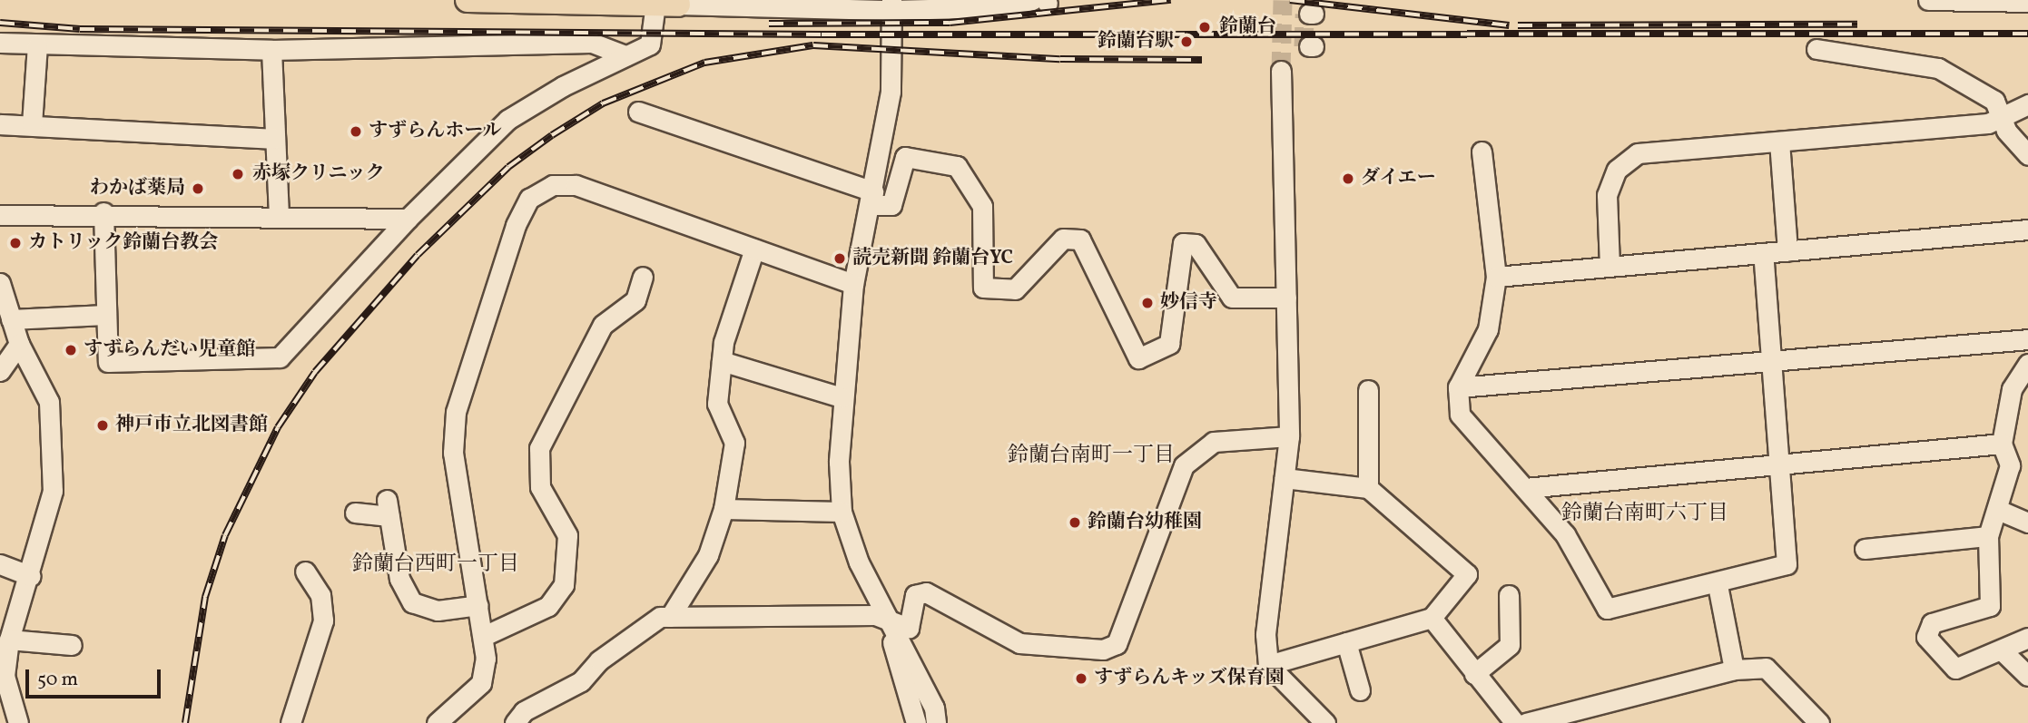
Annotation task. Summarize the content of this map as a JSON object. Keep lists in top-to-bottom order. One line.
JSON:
{"districts":["鈴蘭台南町一丁目","鈴蘭台南町六丁目","鈴蘭台西町一丁目"],"places":["鈴蘭台","鈴蘭台駅","すずらんホール","赤塚クリニック","ダイエー","わかば薬局","カトリック鈴蘭台教会","読売新聞 鈴蘭台YC","妙信寺","すずらんだい児童館","神戸市立北図書館","鈴蘭台幼稚園","すずらんキッズ保育園"],"scale_bar":"50 m"}
